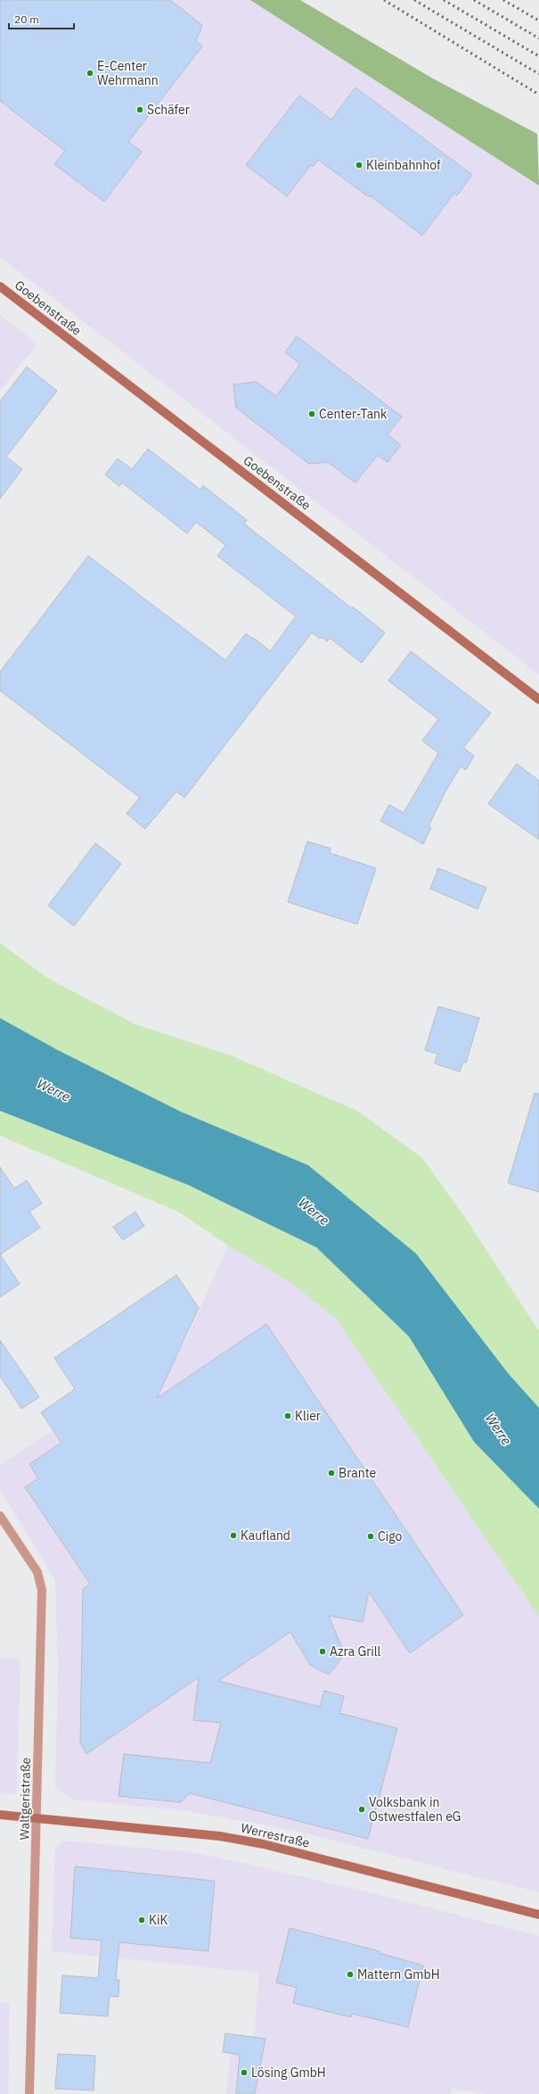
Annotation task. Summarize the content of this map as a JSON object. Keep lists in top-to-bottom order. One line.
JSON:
{"streets":{"street":["Goebenstraße","Waltgeristraße","Werrestraße"]},"crossings":[["Waltgeristraße","Werrestraße"]],"water":["Werre"],"places":["E-Center Wehrmann","Schäfer","Kleinbahnhof","Center-Tank","Klier","Brante","Kaufland","Cigo","Azra Grill","Volksbank in Ostwestfalen eG","KiK","Mattern GmbH","Lösing GmbH"],"scale_bar":"20 m"}
